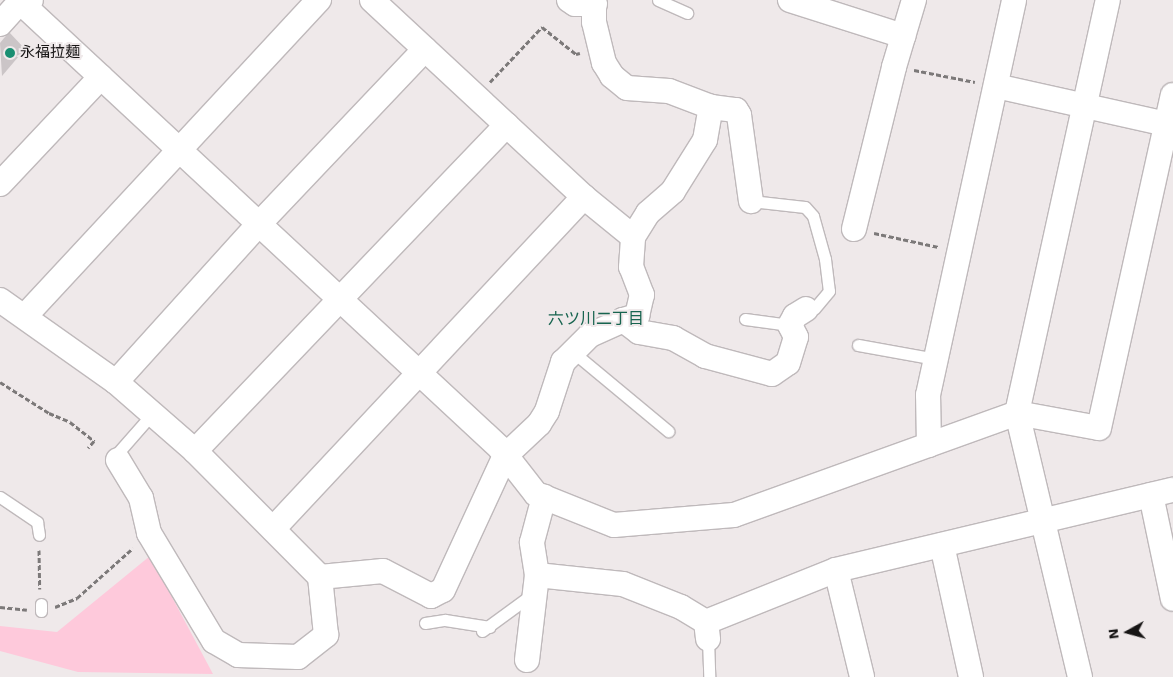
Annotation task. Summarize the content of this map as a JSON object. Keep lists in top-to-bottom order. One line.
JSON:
{"districts":["六ツ川二丁目"],"places":["永福拉麺"],"north":"left"}
